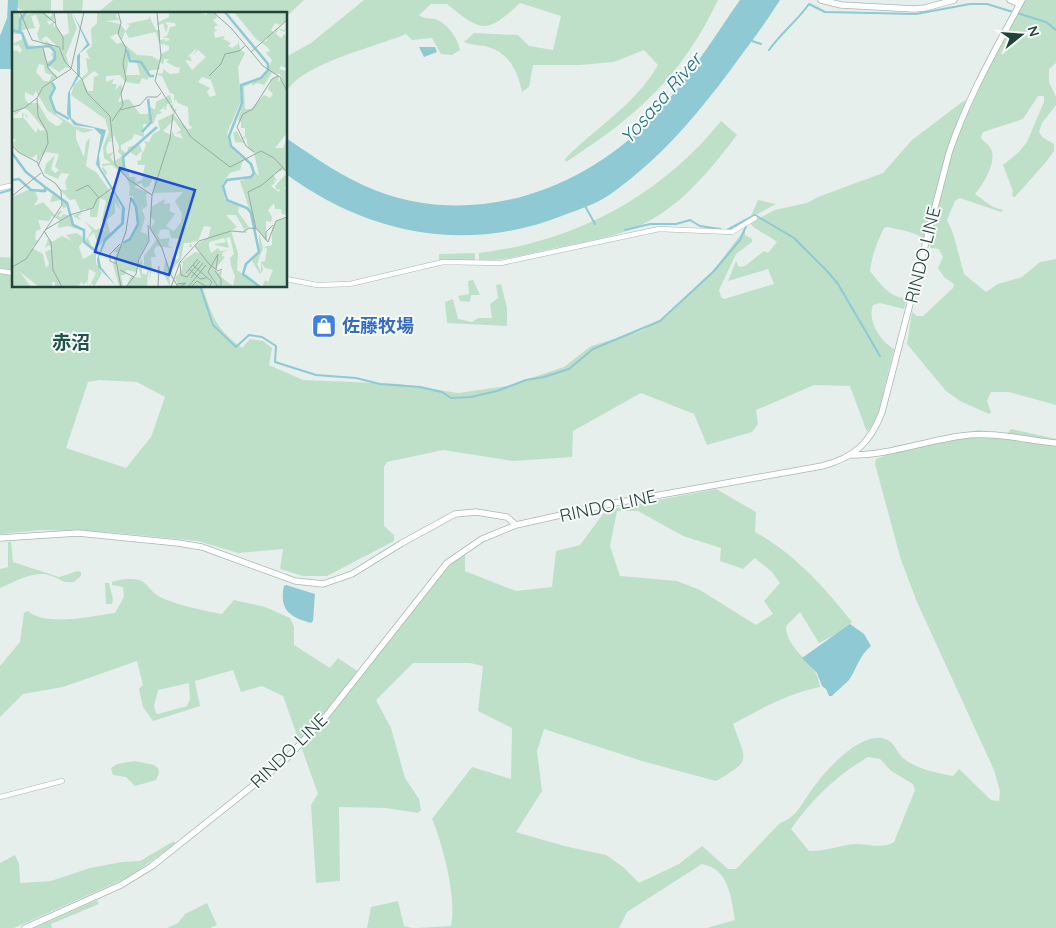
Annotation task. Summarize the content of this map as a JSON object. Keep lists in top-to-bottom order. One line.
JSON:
{"streets":{"street":["RINDO LINE"]},"districts":["赤沼"],"water":["Yosasa River"],"places":{"shop":["佐藤牧場"]},"north":"right"}
